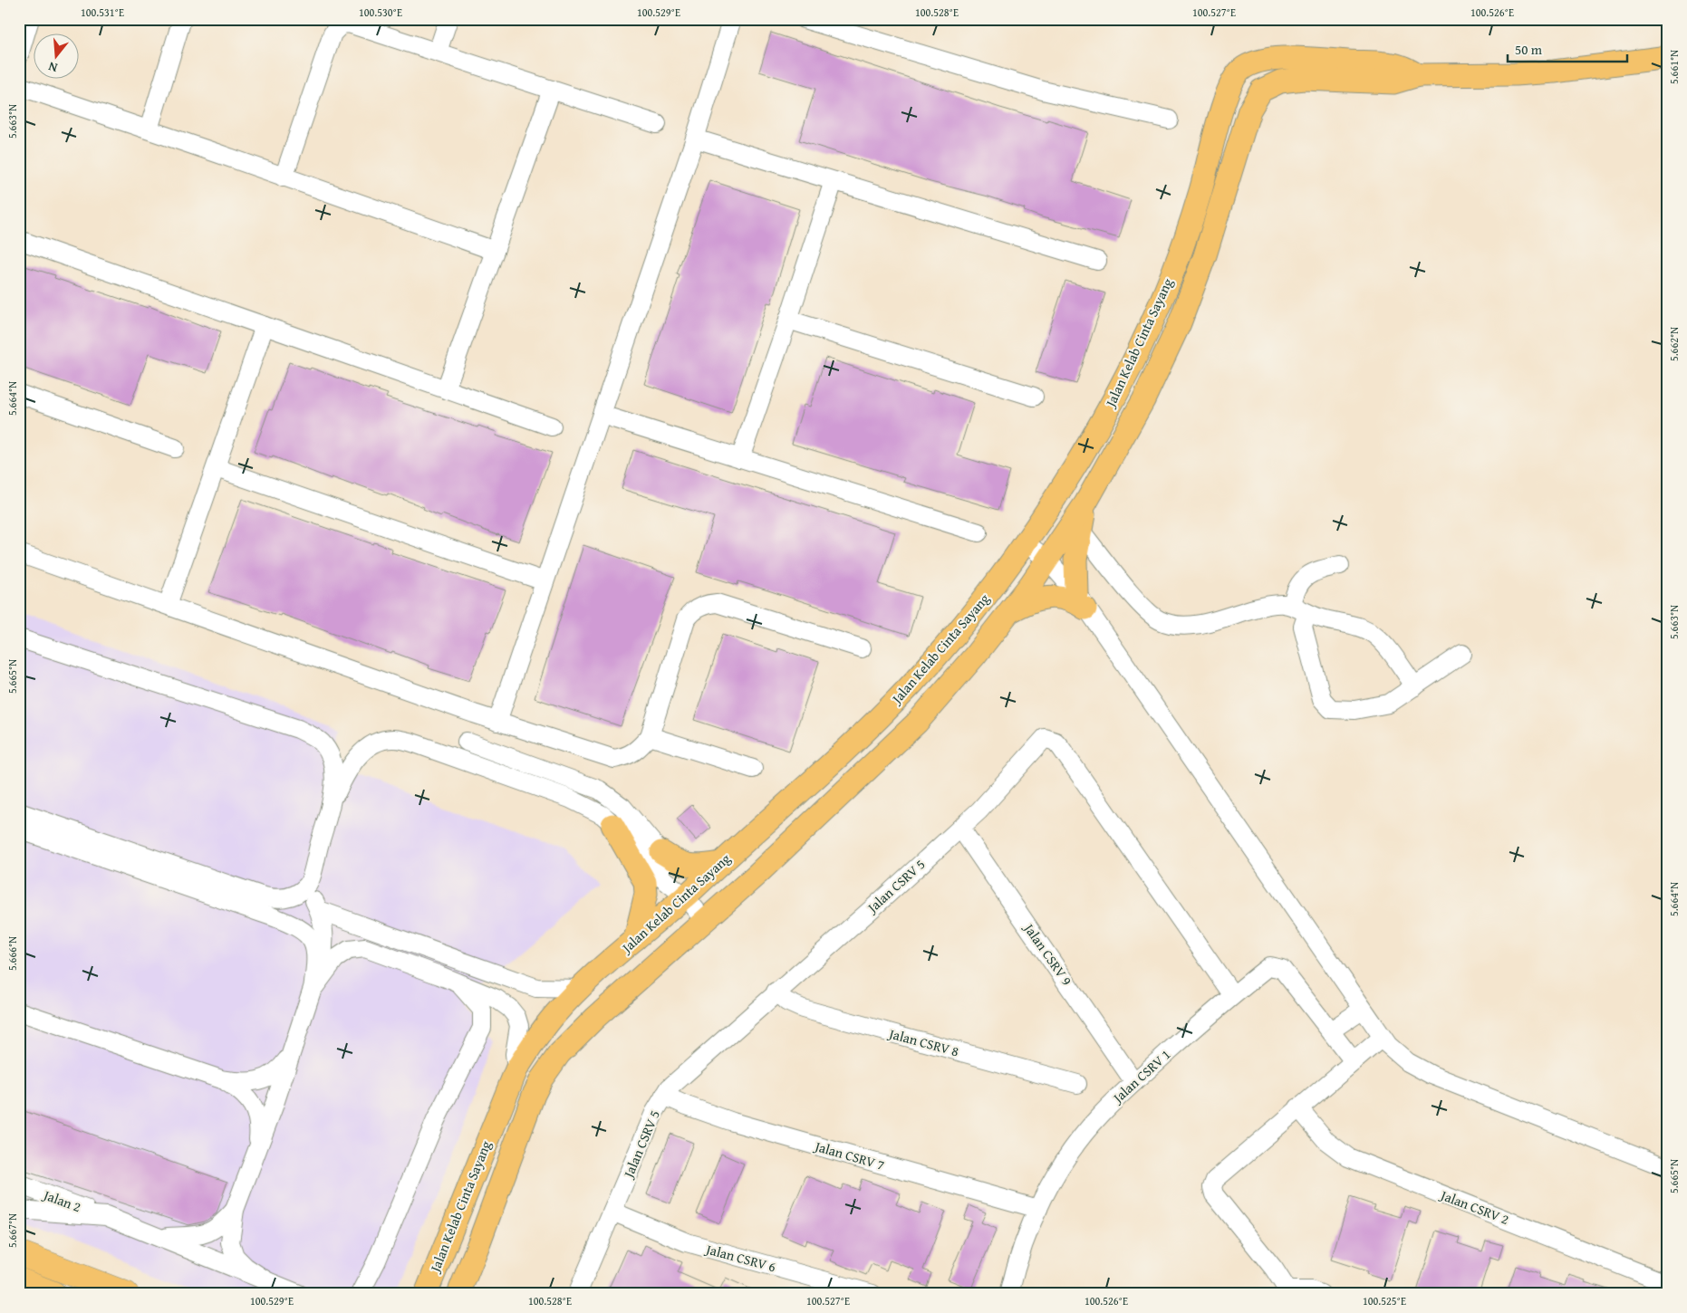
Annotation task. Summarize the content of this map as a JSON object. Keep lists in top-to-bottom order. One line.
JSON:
{"streets":{"main road":["Jalan Kelab Cinta Sayang"],"street":["Jalan CSRV 5","Jalan CSRV 9","Jalan CSRV 8","Jalan CSRV 1","Jalan CSRV 7","Jalan 2","Jalan CSRV 2","Jalan CSRV 6"]},"crossings":[["Jalan CSRV 5","Jalan CSRV 9"],["Jalan CSRV 5","Jalan CSRV 8"],["Jalan CSRV 5","Jalan CSRV 1"],["Jalan CSRV 5","Jalan CSRV 7"],["Jalan CSRV 5","Jalan CSRV 6"],["Jalan CSRV 9","Jalan CSRV 1"],["Jalan CSRV 1","Jalan CSRV 7"]],"scale_bar":"50 m","north":"bottom","coordinates":["100.531°E","100.530°E","100.529°E","100.528°E","100.527°E","100.526°E","5.661°N","5.663°N","5.662°N","5.664°N","5.665°N","5.666°N","5.667°N","100.525°E"]}
